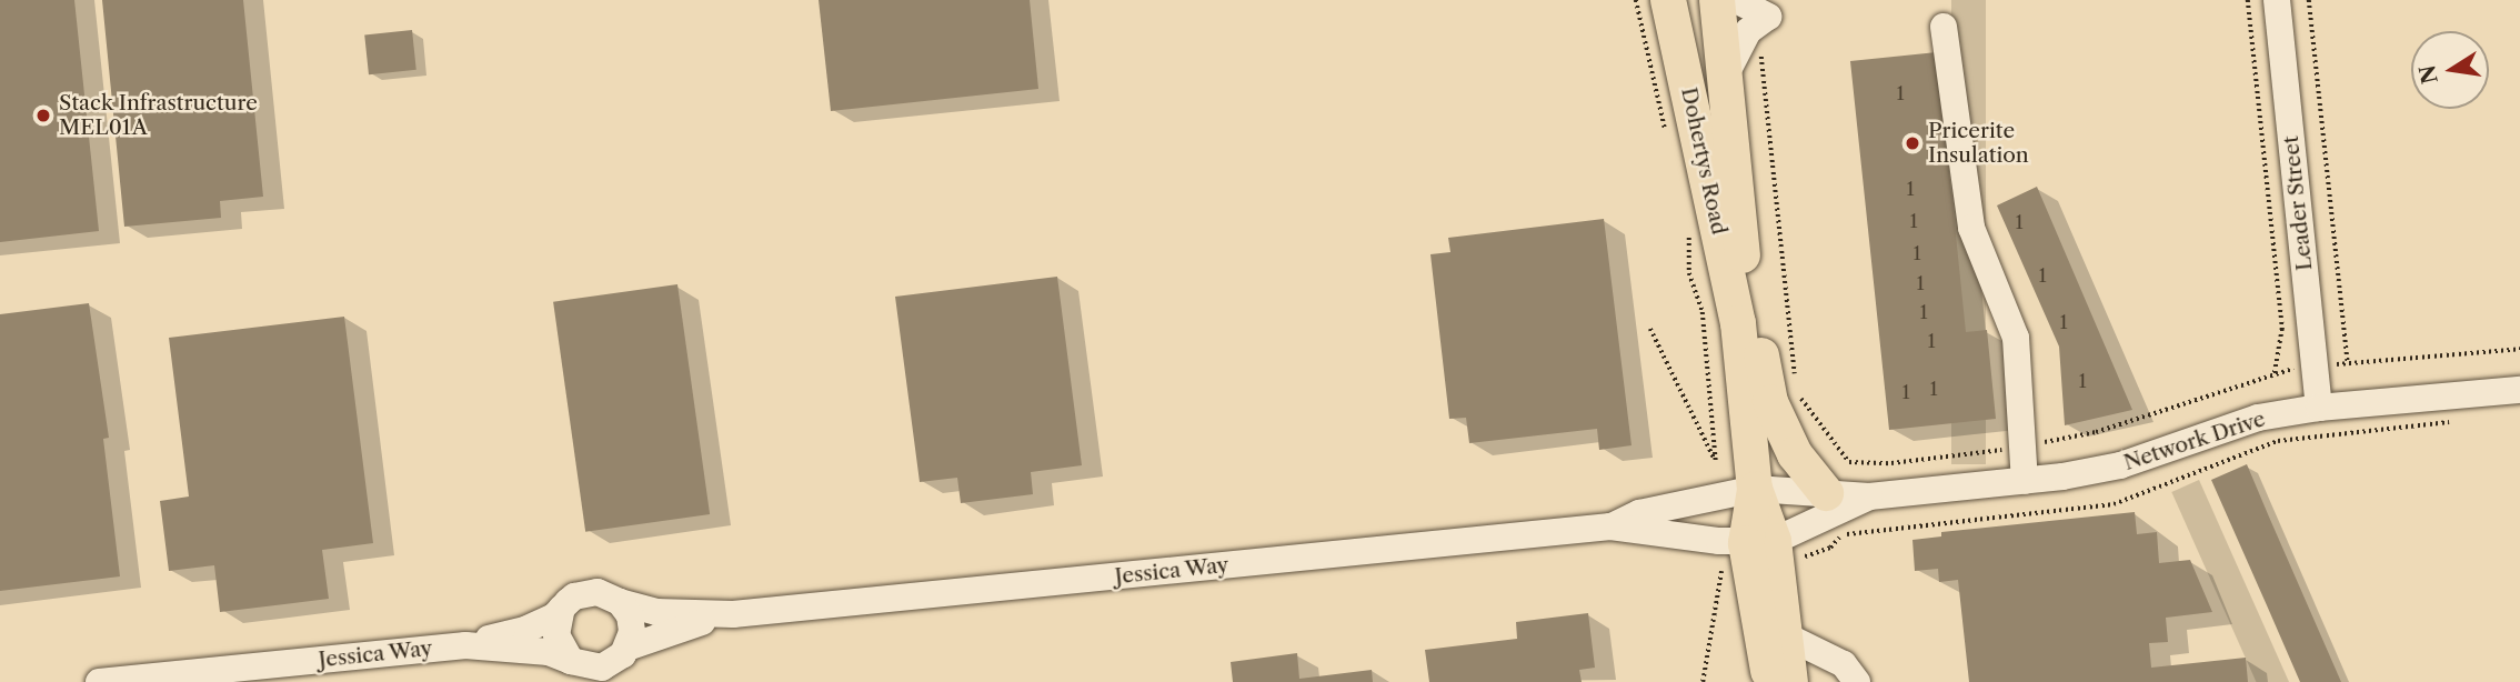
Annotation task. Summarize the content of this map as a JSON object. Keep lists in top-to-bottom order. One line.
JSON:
{"streets":{"main road":["Dohertys Road"],"street":["Leader Street","Network Drive","Jessica Way"]},"crossings":[["Dohertys Road","Network Drive"],["Dohertys Road","Jessica Way"],["Leader Street","Network Drive"],["Network Drive","Jessica Way"]],"places":["Stack Infrastructure MEL01A","Pricerite Insulation"],"house_numbers":["1","1","1","1","1","1","1","1","1","1","1","1","1"],"north":"left"}
